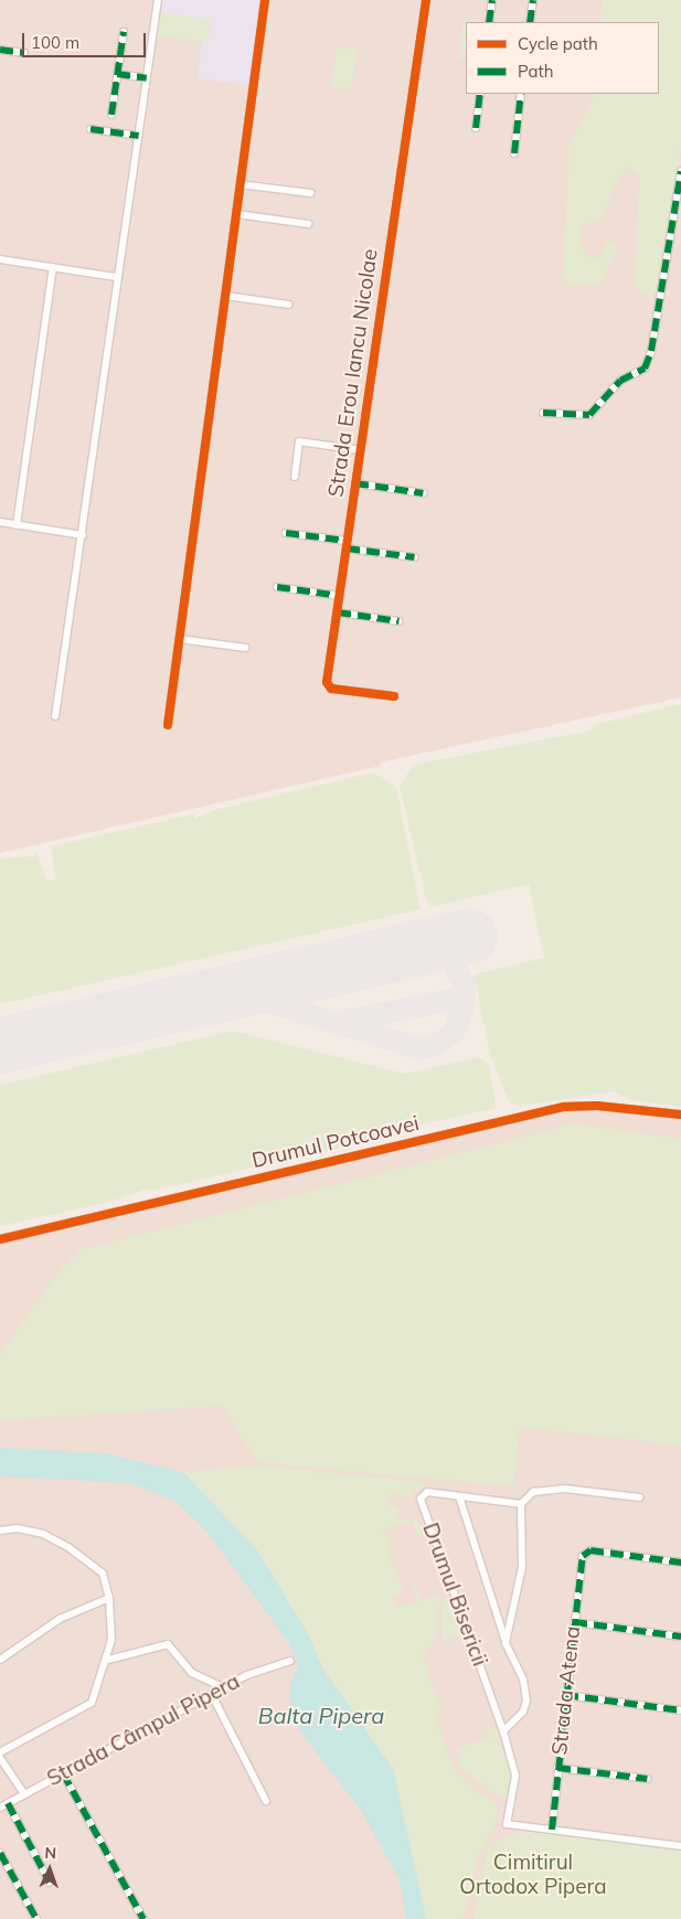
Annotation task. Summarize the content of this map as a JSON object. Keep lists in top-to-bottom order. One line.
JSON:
{"streets":{"street":["Strada Erou Iancu Nicolae","Drumul Potcoavei","Drumul Bisericii","Strada Atena","Strada Câmpul Pipera"]},"crossings":[["Drumul Bisericii","Strada Atena"]],"water":["Balta Pipera"],"parks":["Cimitirul Ortodox Pipera"],"legend":["Cycle path","Path"],"scale_bar":"100 m","north":"top"}
